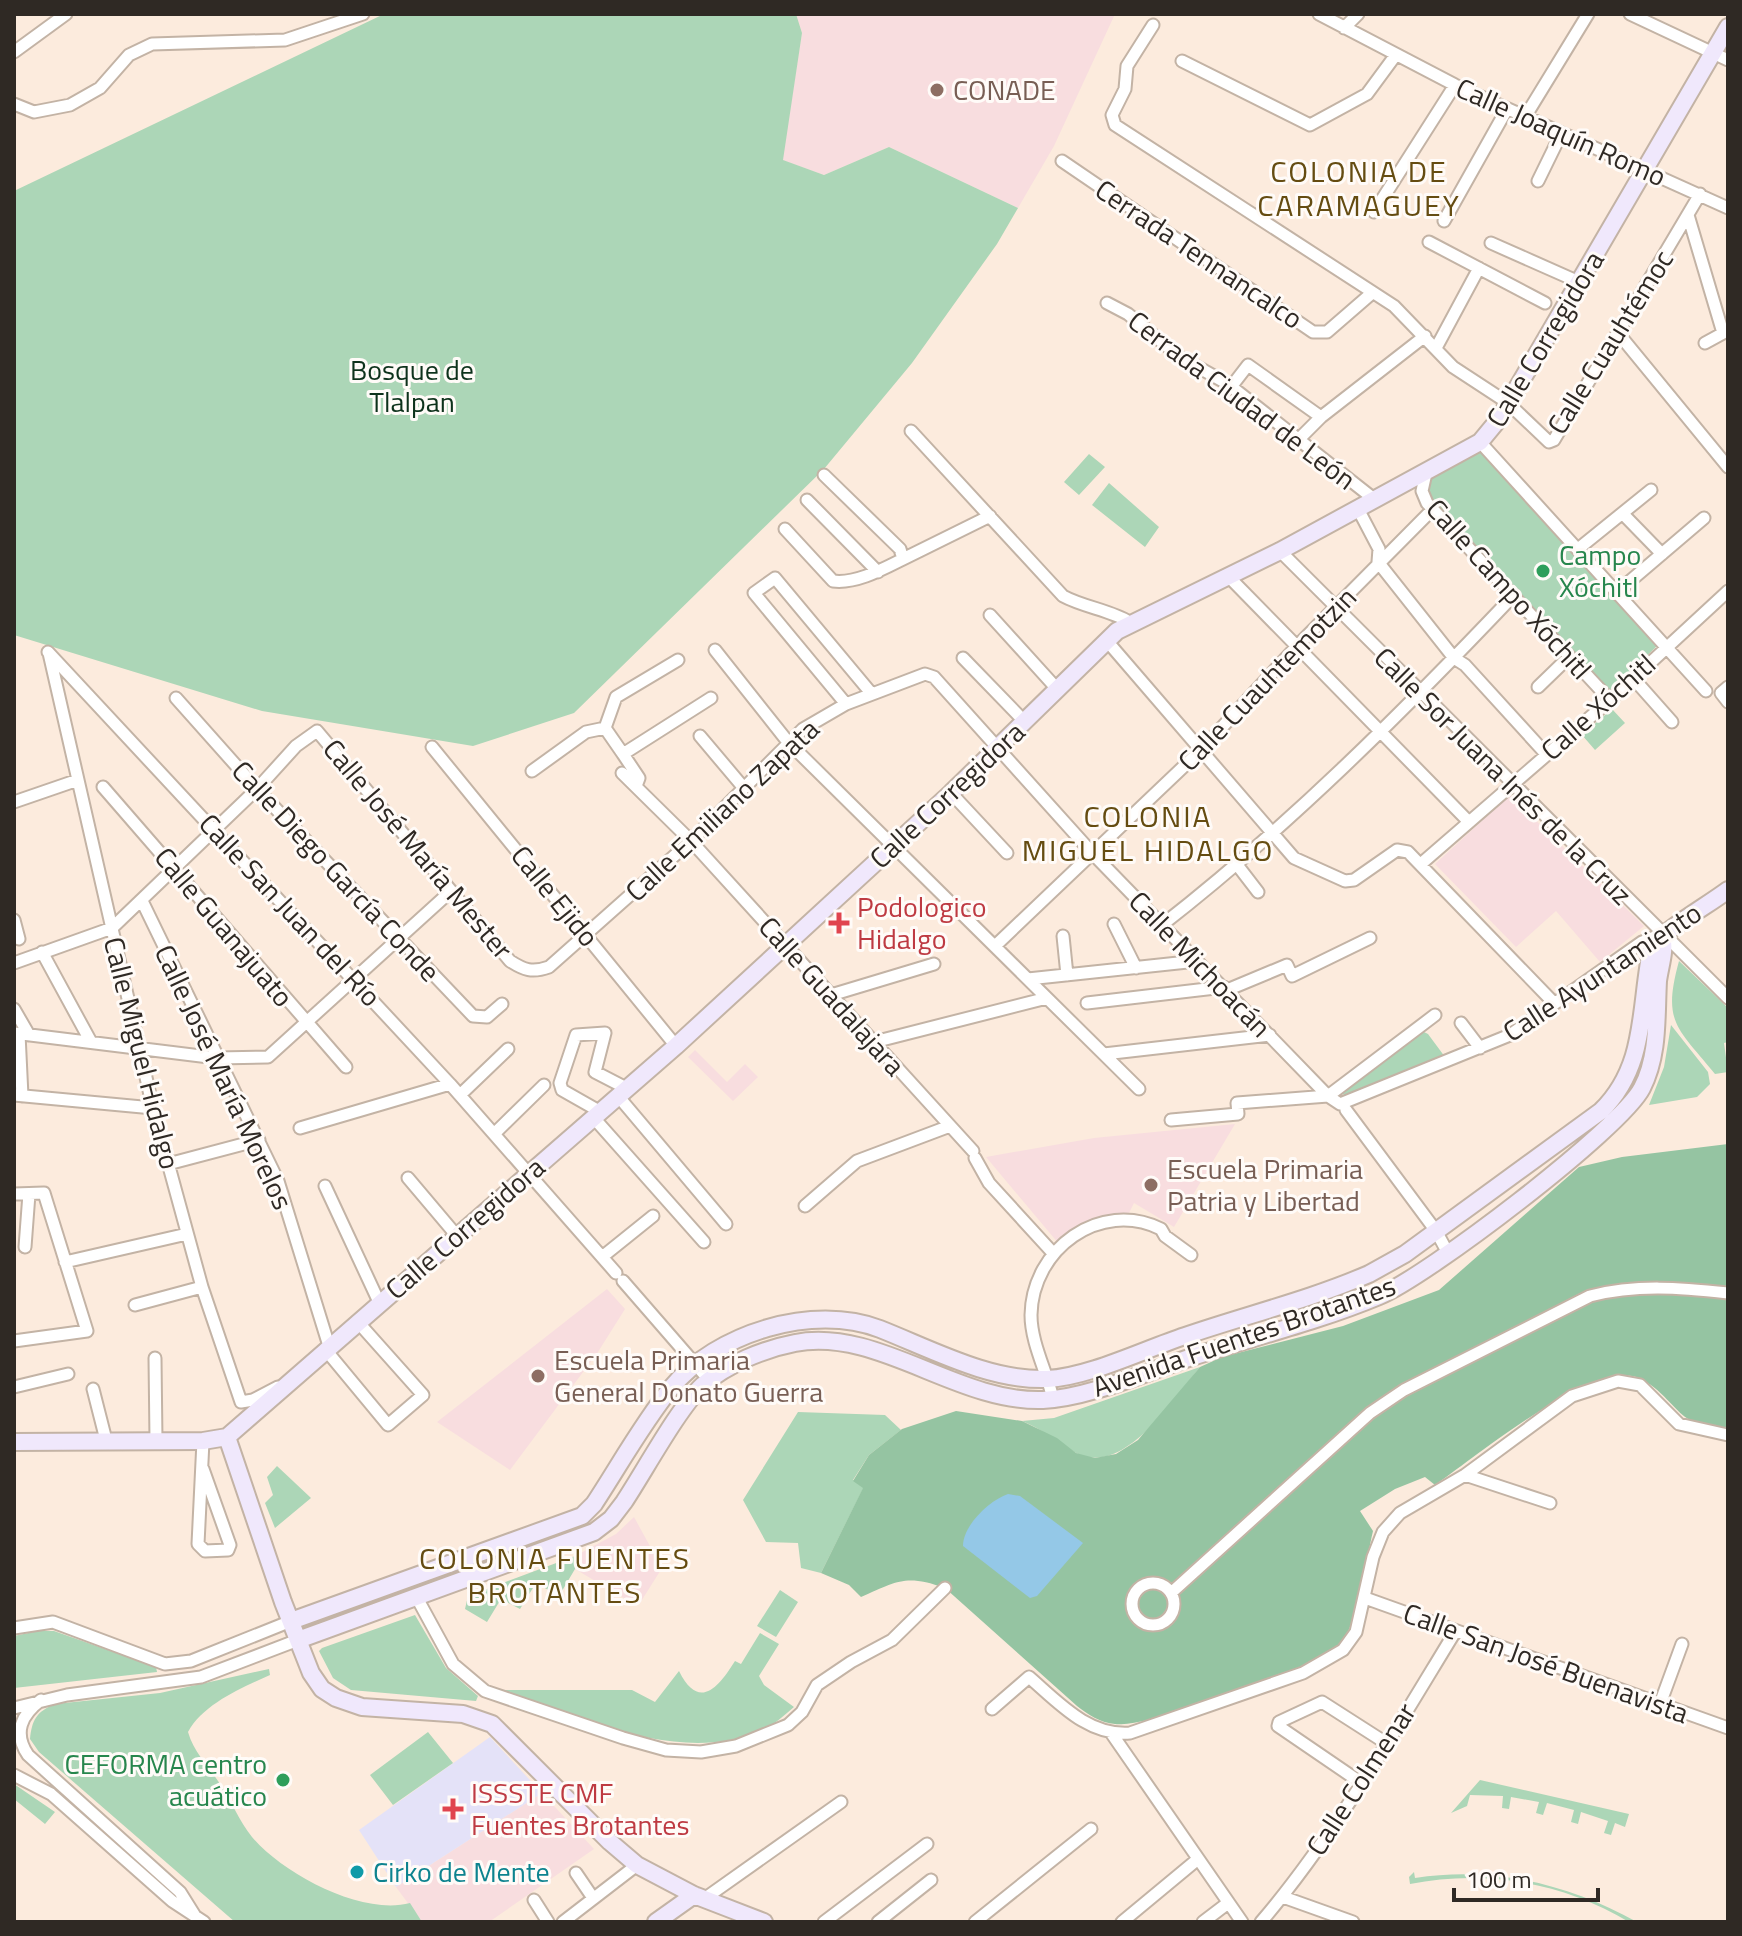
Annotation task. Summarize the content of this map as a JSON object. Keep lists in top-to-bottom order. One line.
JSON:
{"streets":{"street":["Calle Joaquín Romo","Cerrada Tennancalco","Calle Corregidora","Calle Cuauhtémoc","Cerrada Ciudad de León","Calle Campo Xóchitl","Calle Cuauhtemotzin","Calle Xóchitl","Calle Sor Juana Inés de la Cruz","Calle Emiliano Zapata","Calle José María Mester","Calle Diego García Conde","Calle Ejido","Calle San Juan del Río","Calle Guanajuato","Calle Michoacán","Calle Ayuntamiento","Calle Guadalajara","Calle Miguel Hidalgo","Calle José María Morelos","Avenida Fuentes Brotantes","Calle San José Buenavista","Calle Colmenar"]},"crossings":[["Calle Joaquín Romo","Calle Corregidora"],["Calle Joaquín Romo","Calle Cuauhtémoc"],["Calle Corregidora","Calle Cuauhtémoc"],["Calle Corregidora","Cerrada Ciudad de León"],["Calle Corregidora","Calle Campo Xóchitl"],["Calle Corregidora","Calle Sor Juana Inés de la Cruz"],["Calle Corregidora","Calle Ejido"],["Calle Corregidora","Calle San Juan del Río"],["Calle Corregidora","Calle Michoacán"],["Calle Corregidora","Calle Guadalajara"],["Calle Corregidora","Calle Miguel Hidalgo"],["Calle Corregidora","Calle José María Morelos"],["Calle Campo Xóchitl","Calle Cuauhtemotzin"],["Calle Campo Xóchitl","Calle Xóchitl"],["Calle Cuauhtemotzin","Calle Sor Juana Inés de la Cruz"],["Calle Cuauhtemotzin","Calle Michoacán"],["Calle Xóchitl","Calle Sor Juana Inés de la Cruz"],["Calle Sor Juana Inés de la Cruz","Calle Ayuntamiento"],["Calle Sor Juana Inés de la Cruz","Avenida Fuentes Brotantes"],["Calle Emiliano Zapata","Calle José María Mester"],["Calle Emiliano Zapata","Calle Ejido"],["Calle Emiliano Zapata","Calle Michoacán"],["Calle Emiliano Zapata","Calle Guadalajara"],["Calle José María Mester","Calle Diego García Conde"],["Calle José María Mester","Calle San Juan del Río"],["Calle José María Mester","Calle Guanajuato"],["Calle José María Mester","Calle Miguel Hidalgo"],["Calle José María Mester","Calle José María Morelos"],["Calle San Juan del Río","Calle Miguel Hidalgo"],["Calle San Juan del Río","Avenida Fuentes Brotantes"],["Calle Michoacán","Calle Ayuntamiento"],["Calle Michoacán","Avenida Fuentes Brotantes"],["Calle Ayuntamiento","Avenida Fuentes Brotantes"],["Calle San José Buenavista","Calle Colmenar"]],"districts":["COLONIA DE CARAMAGUEY","COLONIA MIGUEL HIDALGO","COLONIA FUENTES BROTANTES"],"parks":["Bosque de Tlalpan"],"places":{"other":["CONADE","Campo Xóchitl","Escuela Primaria Patria y Libertad","Escuela Primaria General Donato Guerra","CEFORMA centro acuático","Cirko de Mente"],"health":["Podologico Hidalgo","ISSSTE CMF Fuentes Brotantes"]},"scale_bar":"100 m"}
